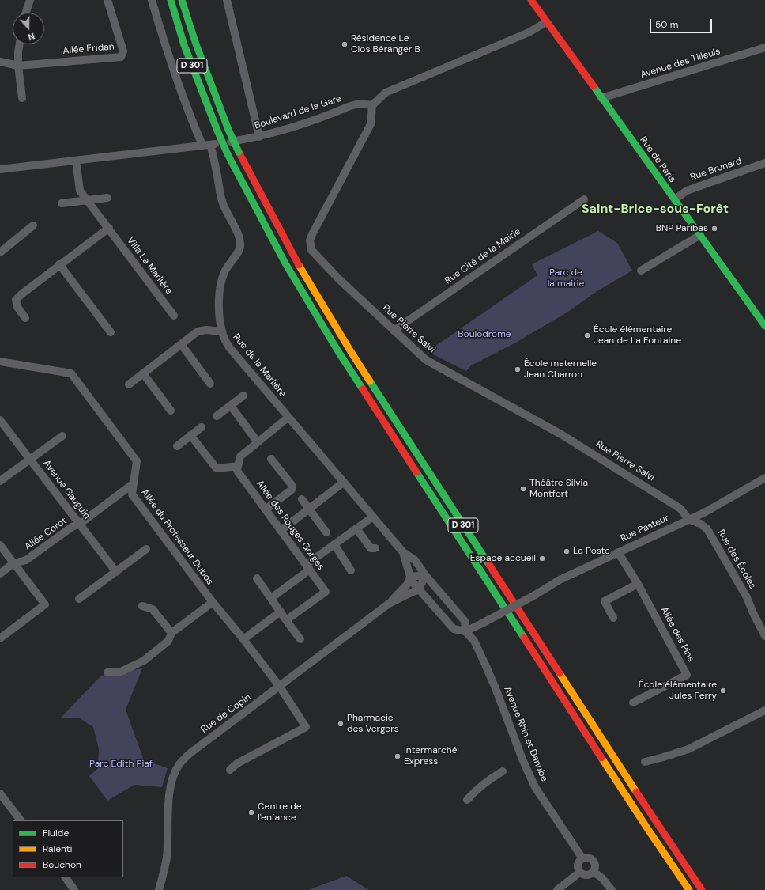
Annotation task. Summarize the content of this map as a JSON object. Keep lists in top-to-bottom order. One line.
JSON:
{"streets":{"main road":["D 301","Rue de Paris"],"street":["Allée Eridan","Avenue des Tilleuls","Boulevard de la Gare","Rue Brunard","Rue Cité de la Mairie","Villa La Marlière","Rue Pierre Salvi","Rue de la Marlière","Avenue Gauguin","Allée des Rouges Gorges","Rue Pasteur","Allée Corot","Allée du Professeur Dubos","Rue des Écoles","Allée des Pins","Rue de Copin","Avenue Rhin et Danube"]},"crossings":[["Avenue des Tilleuls","Rue de Paris"],["Boulevard de la Gare","Villa La Marlière"],["Boulevard de la Gare","Rue Pierre Salvi"],["Boulevard de la Gare","Rue de la Marlière"],["Rue de Paris","Rue Brunard"],["Rue Cité de la Mairie","Rue Pierre Salvi"],["Rue Pierre Salvi","Rue Pasteur"],["Rue Pierre Salvi","Rue des Écoles"],["Rue de la Marlière","Rue Pasteur"],["Rue de la Marlière","Rue de Copin"],["Rue de la Marlière","Avenue Rhin et Danube"],["Avenue Gauguin","Allée Corot"],["Rue Pasteur","Rue des Écoles"],["Rue Pasteur","Allée des Pins"],["Rue Pasteur","Avenue Rhin et Danube"],["Allée Corot","Allée du Professeur Dubos"],["Allée du Professeur Dubos","Rue de Copin"]],"districts":["Saint-Brice-sous-Forêt"],"parks":["Parc de la mairie","Boulodrome","Parc Edith Piaf"],"places":["Résidence Le Clos Béranger B","BNP Paribas","École élémentaire Jean de La Fontaine","École maternelle Jean Charron","Théâtre Silvia Montfort","La Poste","Espace accueil","École élémentaire Jules Ferry","Pharmacie des Vergers","Intermarché Express","Centre de l'enfance"],"legend":["Fluide","Ralenti","Bouchon"],"scale_bar":"50 m","north":"bottom"}
